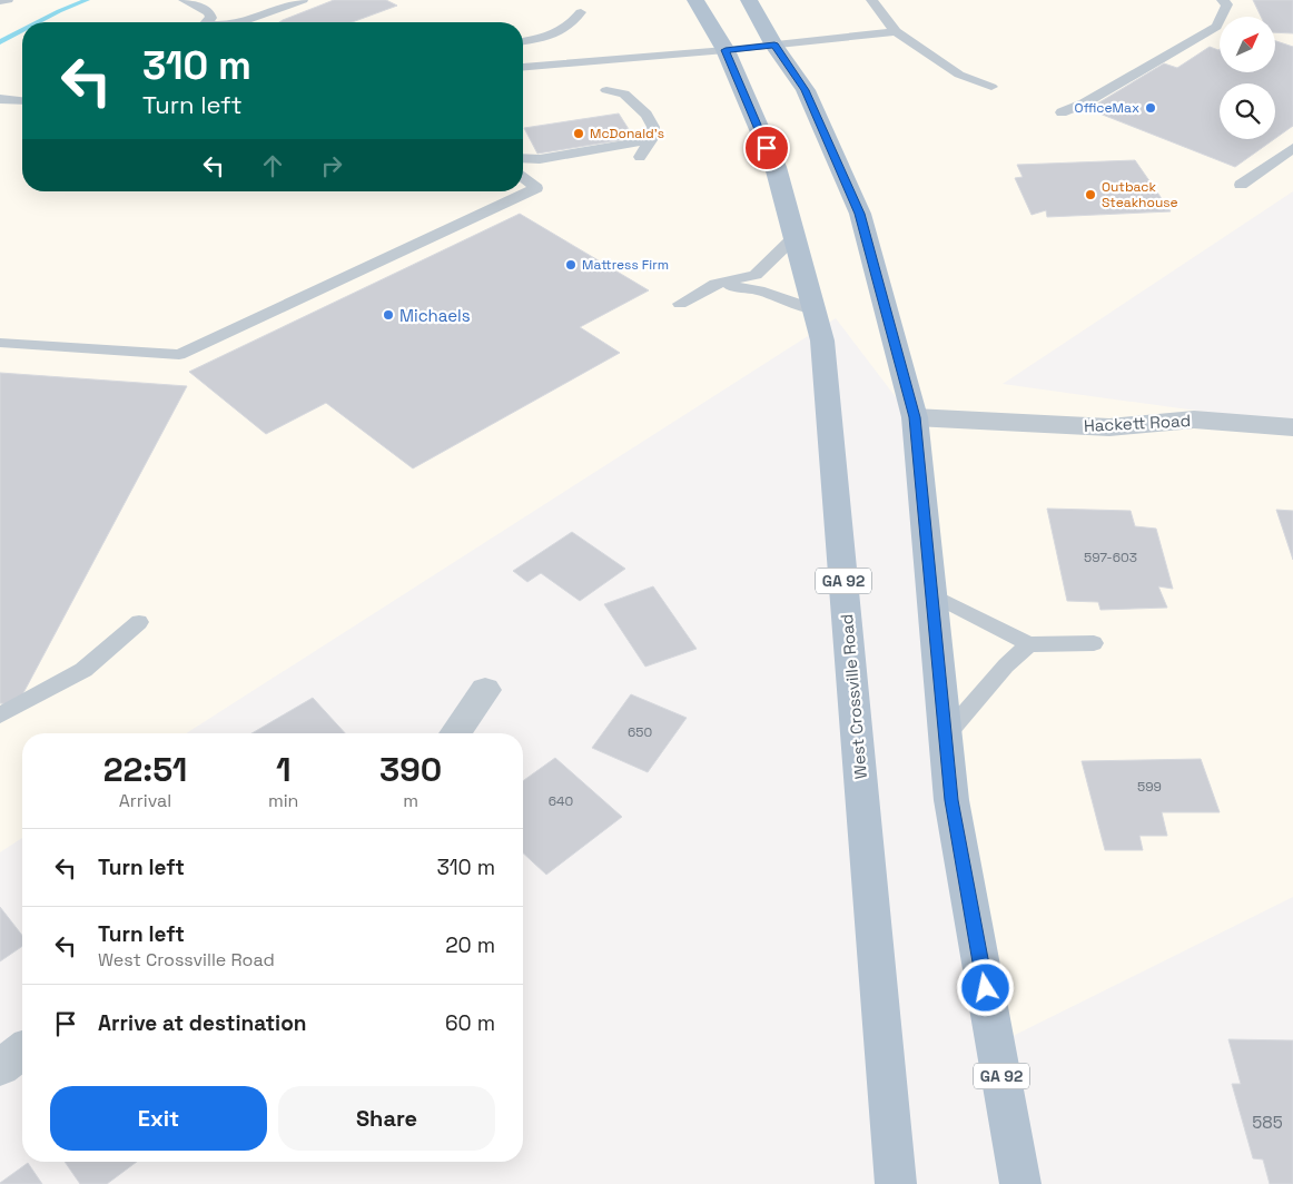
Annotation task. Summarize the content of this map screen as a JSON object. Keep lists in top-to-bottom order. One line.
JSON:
{"streets":{"main road":["GA 92","West Crossville Road"],"street":["Hackett Road"]},"crossings":[["Hackett Road","GA 92"]],"places":["OfficeMax","McDonald's","Outback Steakhouse","Mattress Firm","Michaels"],"house_numbers":["597-603","650","599","640","585"],"north":"top right","page":{"turn":["310 m","Turn left"],"eta":["22:51","Arrival","1","min","390","m"],"list":[{"name":"Turn left","value":"310 m"},{"name":"Turn left","note":"West Crossville Road","value":"20 m"},{"name":"Arrive at destination","value":"60 m"}],"buttons":["Exit","Share"]}}
